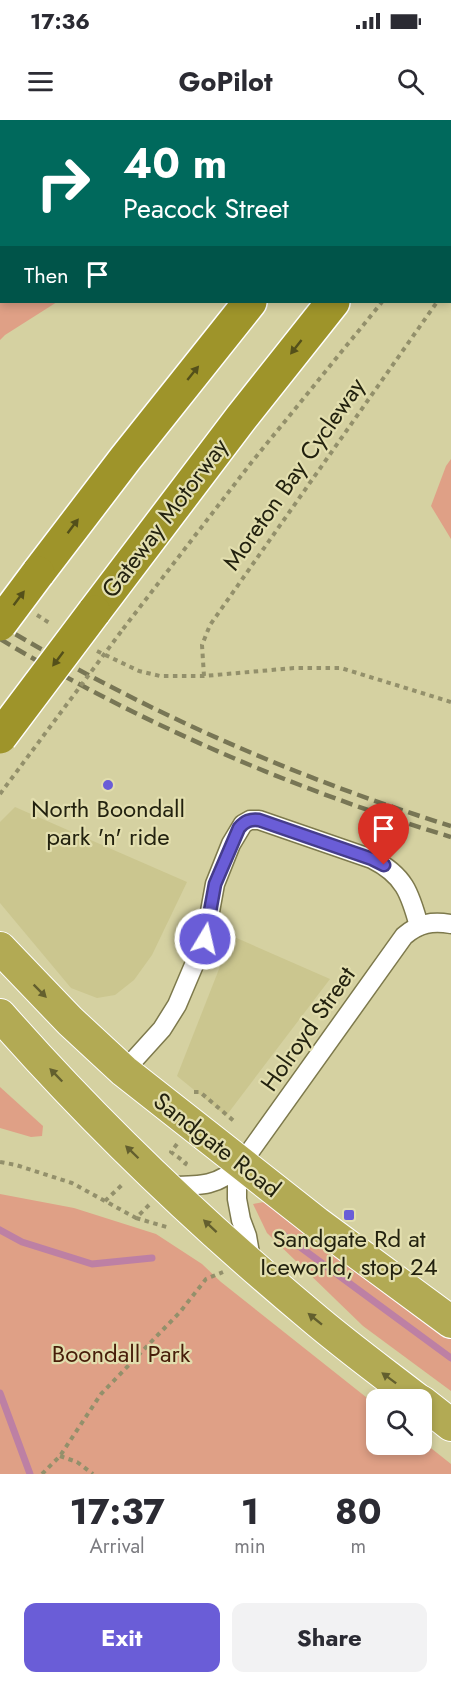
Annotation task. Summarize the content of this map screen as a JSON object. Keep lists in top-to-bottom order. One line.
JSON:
{"streets":{"highway":["Gateway Motorway","Sandgate Road"],"street":["Holroyd Street"],"path":["Moreton Bay Cycleway"]},"crossings":[["Holroyd Street","Sandgate Road"]],"parks":["Boondall Park"],"places":{"other":["North Boondall park 'n' ride"],"transit":["Sandgate Rd at Iceworld, stop 24"]},"page":{"status":"17:36","header":"GoPilot","turn":["40 m","Peacock Street"],"then":"Then","eta":["17:37","Arrival","1","min","80","m"],"buttons":["Exit","Share"]}}
